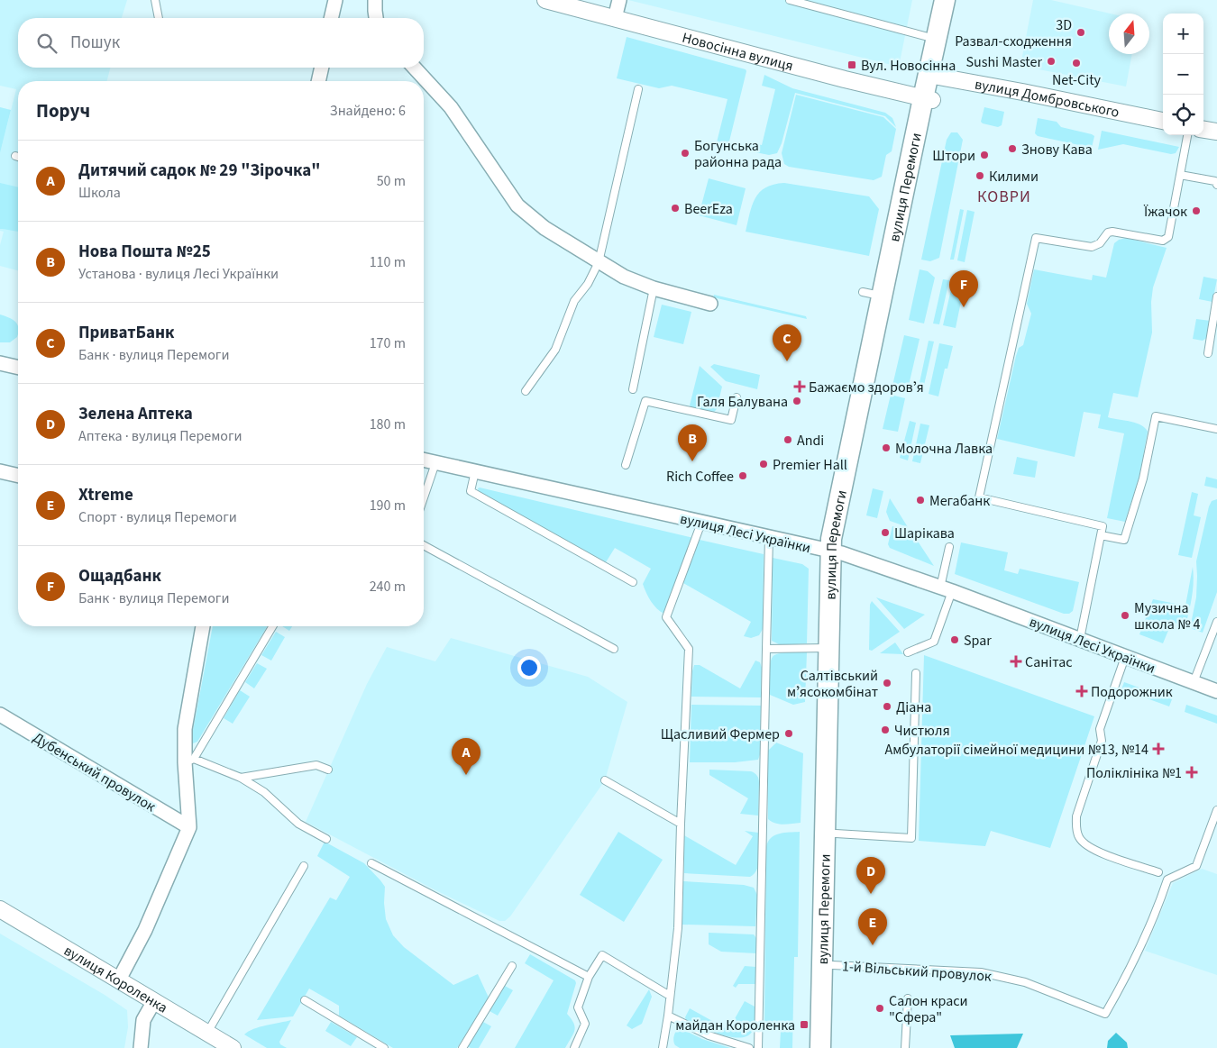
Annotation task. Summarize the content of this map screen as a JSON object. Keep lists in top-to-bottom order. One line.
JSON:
{"streets":{"main road":["вулиця Перемоги"],"street":["Новосінна вулиця","вулиця Домбровського","вулиця Лесі Українки","Дубенський провулок","вулиця Короленка"],"lane":["1-й Вільський провулок"]},"crossings":[["Новосінна вулиця","вулиця Перемоги"],["вулиця Домбровського","вулиця Перемоги"],["вулиця Перемоги","вулиця Лесі Українки"],["вулиця Перемоги","1-й Вільський провулок"]],"districts":["КОВРИ"],"places":{"other":["3D Развал-сходження","Sushi Master","Net-City","Знову Кава","Богунська районна рада","Штори","Килими","BeerЕza","Їжачок","Галя Балувана","Andi","Молочна Лавка","Premier Hall","Rich Coffee","Мегабанк","Шарікава","Музична школа № 4","Spar","Салтівський мʼясокомбінат","Діана","Чистюля","Щасливий Фермер","Салон краси \"Сфера\""],"transit":["Вул. Новосінна","майдан Короленка"],"health":["Бажаємо здоровʼя","Санітас","Подорожник","Амбулаторії сімейної медицини №13, №14","Поліклініка №1"]},"north":"top","page":{"map_buttons":["+","−"],"search":"Пошук","heading":["Поруч","Знайдено: 6"],"list":[{"mark":"A","name":"Дитячий садок № 29 \"Зірочка\"","note":"Школа","value":"50 m"},{"mark":"B","name":"Нова Пошта №25","note":"Установа · вулиця Лесі Українки","value":"110 m"},{"mark":"C","name":"ПриватБанк","note":"Банк · вулиця Перемоги","value":"170 m"},{"mark":"D","name":"Зелена Аптека","note":"Аптека · вулиця Перемоги","value":"180 m"},{"mark":"E","name":"Xtreme","note":"Спорт · вулиця Перемоги","value":"190 m"},{"mark":"F","name":"Ощадбанк","note":"Банк · вулиця Перемоги","value":"240 m"}],"pins":["F","C","B","A","D","E"]}}
